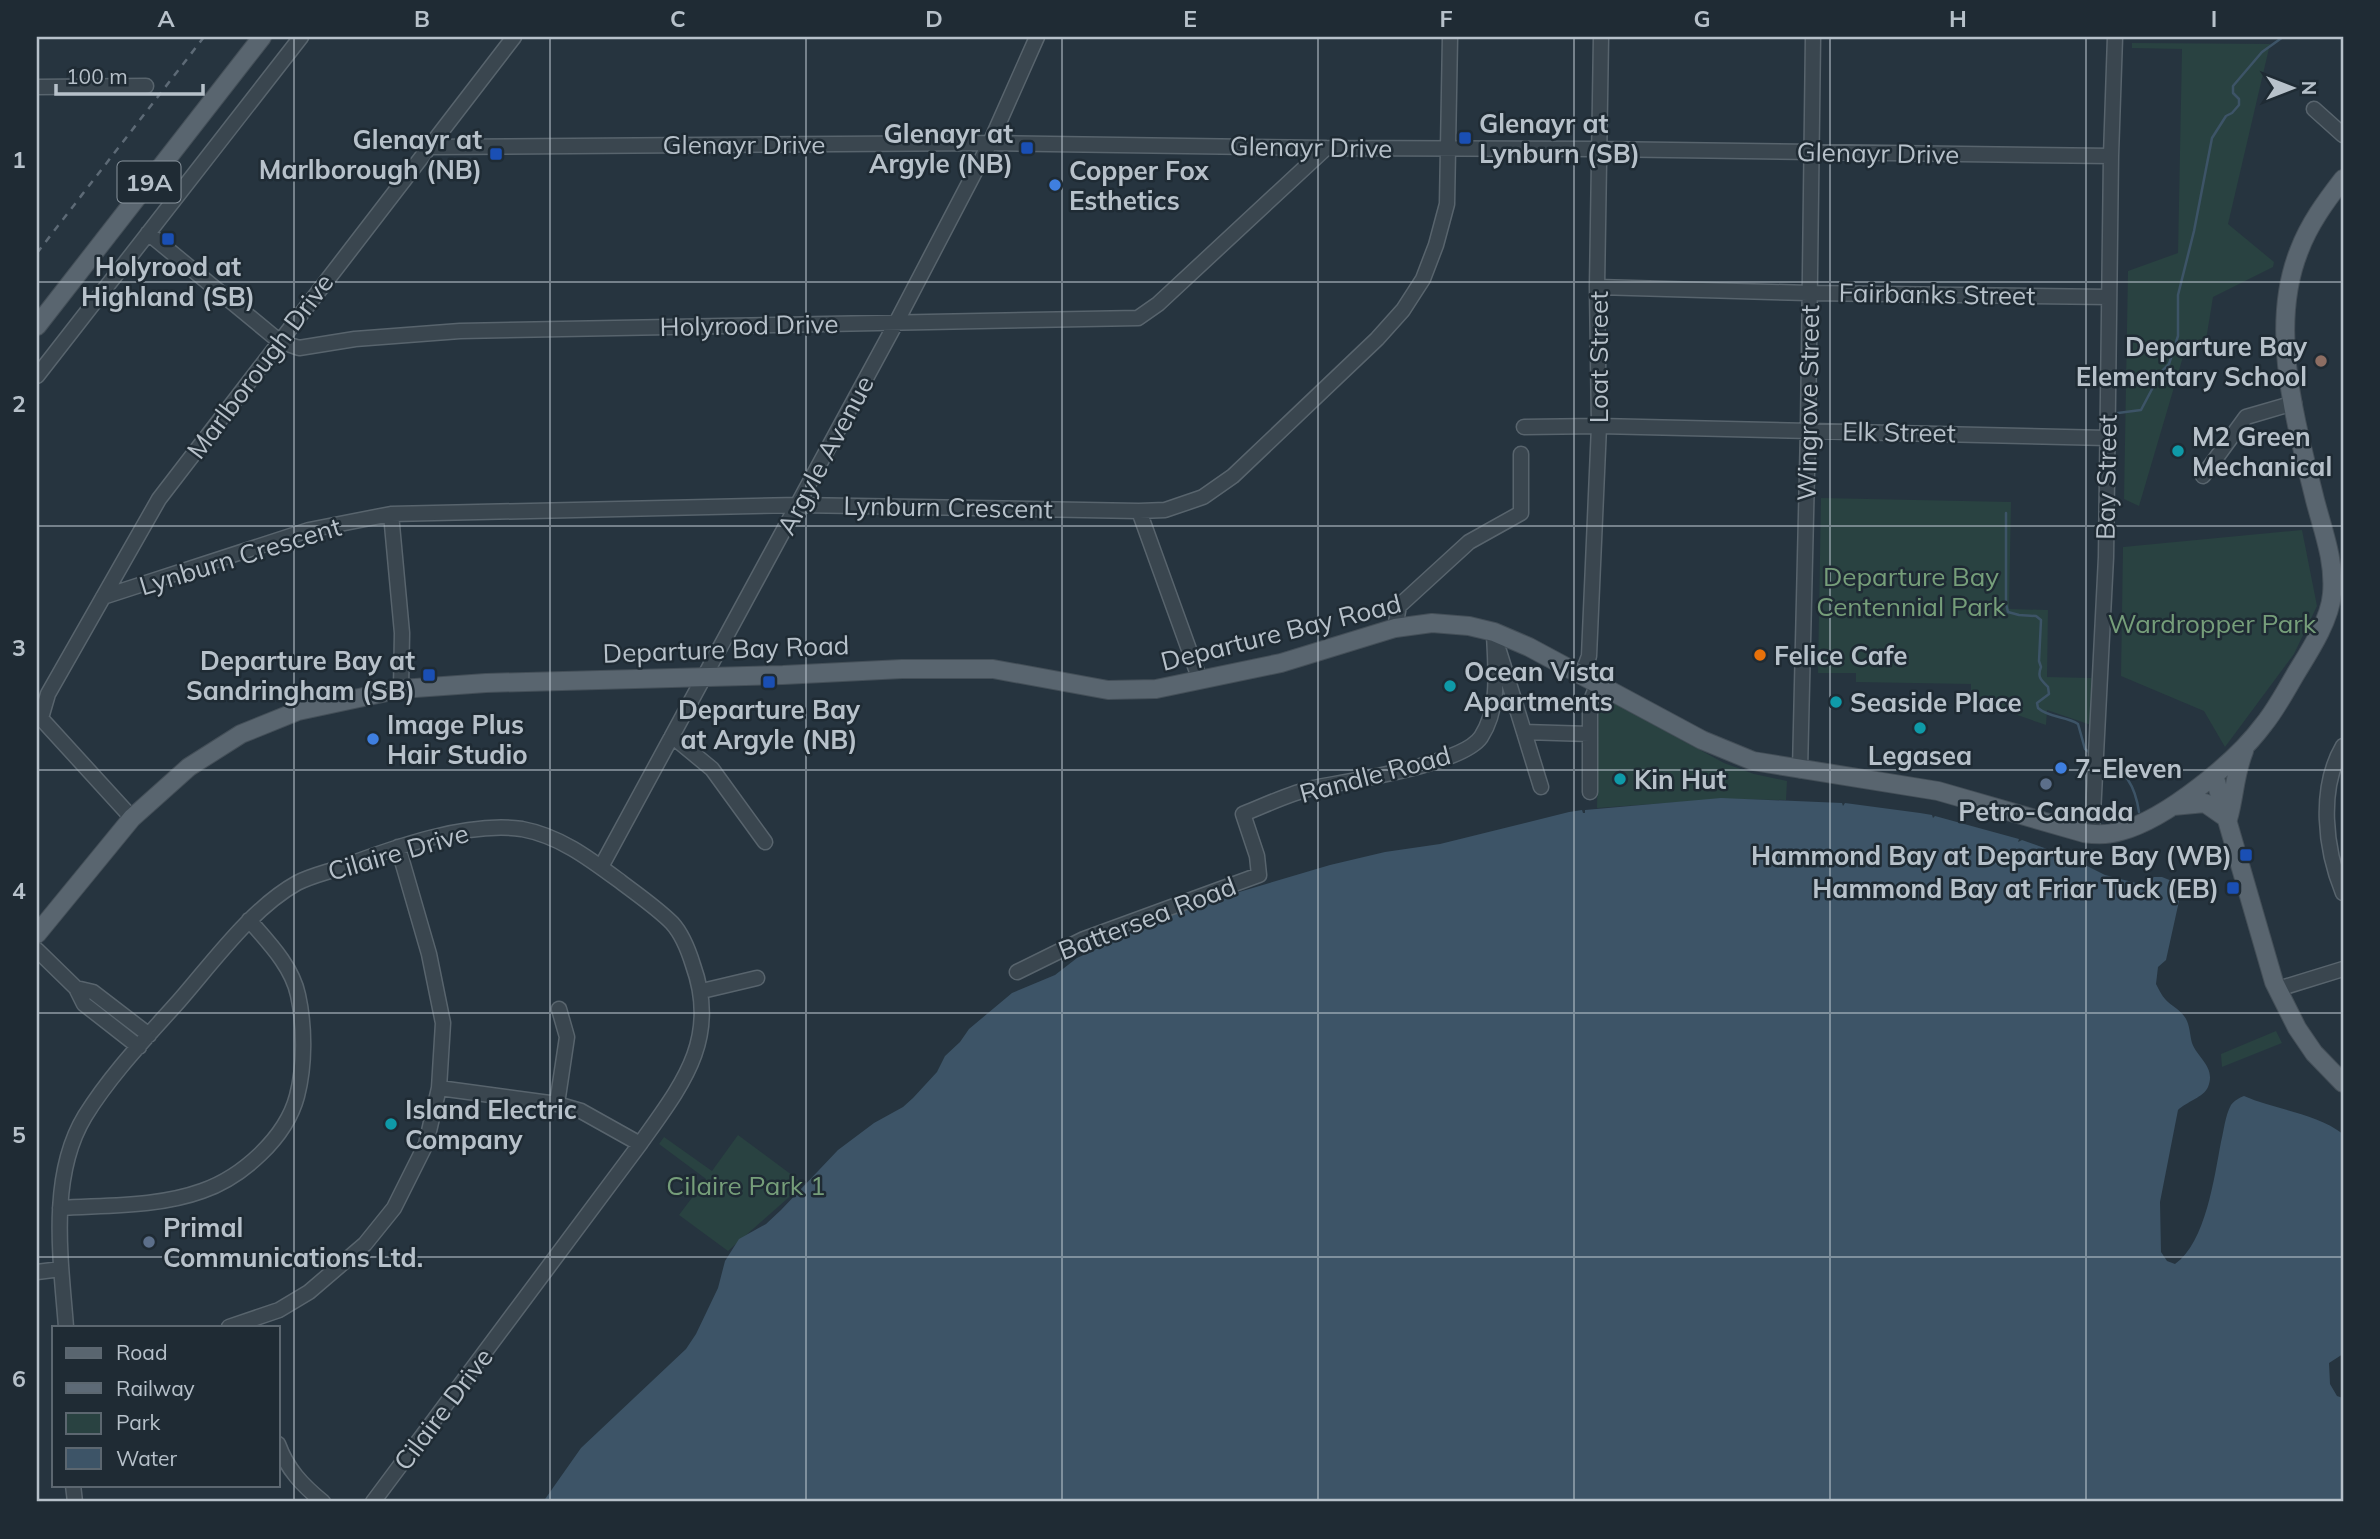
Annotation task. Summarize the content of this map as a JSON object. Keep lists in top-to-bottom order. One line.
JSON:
{"streets":{"main road":["19A","Departure Bay Road"],"street":["Glenayr Drive","Fairbanks Street","Holyrood Drive","Loat Street","Marlborough Drive","Wingrove Street","Elk Street","Argyle Avenue","Bay Street","Lynburn Crescent","Randle Road","Cilaire Drive","Battersea Road"]},"crossings":[["Glenayr Drive","Holyrood Drive"],["Glenayr Drive","Loat Street"],["Glenayr Drive","Marlborough Drive"],["Glenayr Drive","Wingrove Street"],["Glenayr Drive","Argyle Avenue"],["Glenayr Drive","Bay Street"],["Glenayr Drive","Lynburn Crescent"],["Fairbanks Street","Loat Street"],["Fairbanks Street","Wingrove Street"],["Fairbanks Street","Bay Street"],["Holyrood Drive","Marlborough Drive"],["Holyrood Drive","Argyle Avenue"],["Loat Street","Elk Street"],["Loat Street","Departure Bay Road"],["Marlborough Drive","Lynburn Crescent"],["Wingrove Street","Elk Street"],["Wingrove Street","Departure Bay Road"],["Elk Street","Bay Street"],["Argyle Avenue","Lynburn Crescent"],["Argyle Avenue","Departure Bay Road"],["Argyle Avenue","Cilaire Drive"],["Bay Street","Departure Bay Road"],["Departure Bay Road","Randle Road"],["Randle Road","Battersea Road"]],"parks":["Departure Bay Centennial Park","Wardropper Park","Cilaire Park 1"],"places":{"transit":["Glenayr at Lynburn (SB)","Glenayr at Argyle (NB)","Glenayr at Marlborough (NB)","Holyrood at Highland (SB)","Departure Bay at Sandringham (SB)","Departure Bay at Argyle (NB)","Hammond Bay at Departure Bay (WB)","Hammond Bay at Friar Tuck (EB)"],"other":["Copper Fox Esthetics","Departure Bay Elementary School","M2 Green Mechanical","Felice Cafe","Ocean Vista Apartments","Seaside Place","Legasea","Image Plus Hair Studio","7-Eleven","Kin Hut","Petro-Canada","Island Electric Company","Primal Communications Ltd."]},"legend":["Road","Railway","Park","Water"],"scale_bar":"100 m","north":"right","grid":{"columns":["A","B","C","D","E","F","G","H","I"],"rows":["1","2","3","4","5","6"]}}
